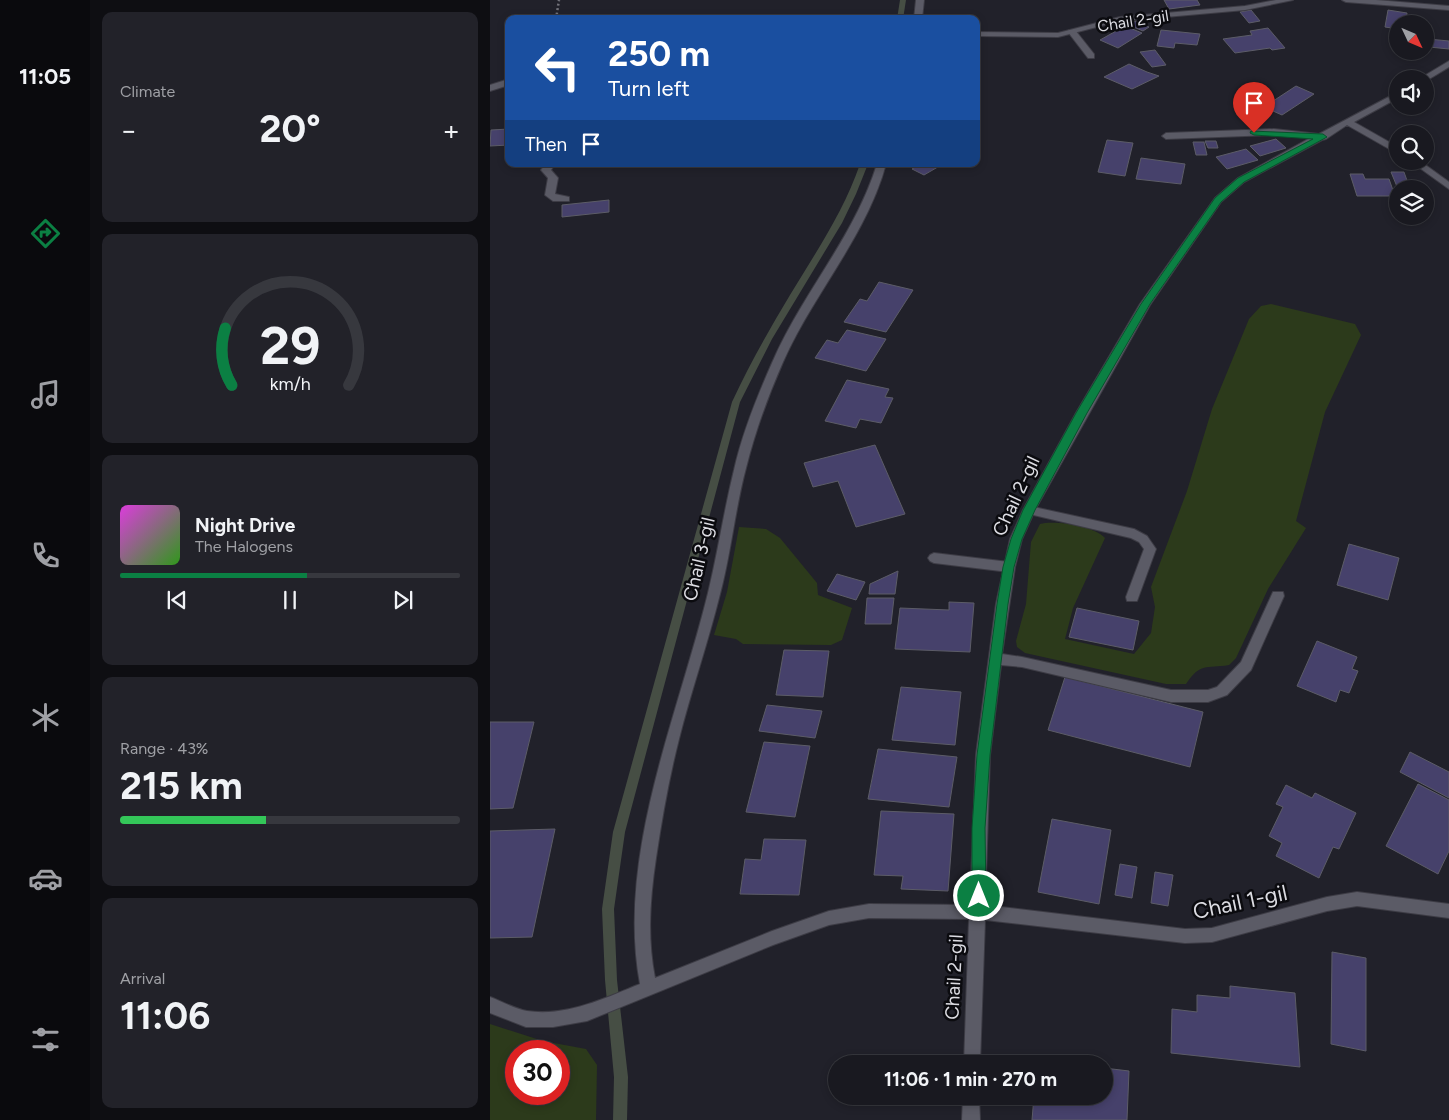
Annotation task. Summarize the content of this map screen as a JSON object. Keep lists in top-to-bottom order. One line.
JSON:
{"streets":{"street":["Chail 2-gil","Chail 3-gil","Chail 1-gil"]},"crossings":[["Chail 2-gil","Chail 1-gil"]],"north":"bottom right","page":{"tabs":"11:05","tile":["Climate",["Range · 43%","215 km"],["Arrival","11:06"]],"turn":["250 m","Turn left"],"heat":["−","20°","+"],"then":"Then","song":["Night Drive","The Halogens"],"limit":"30","trip":"11:06 · 1 min · 270 m","gauge":["29","km/h"]}}
